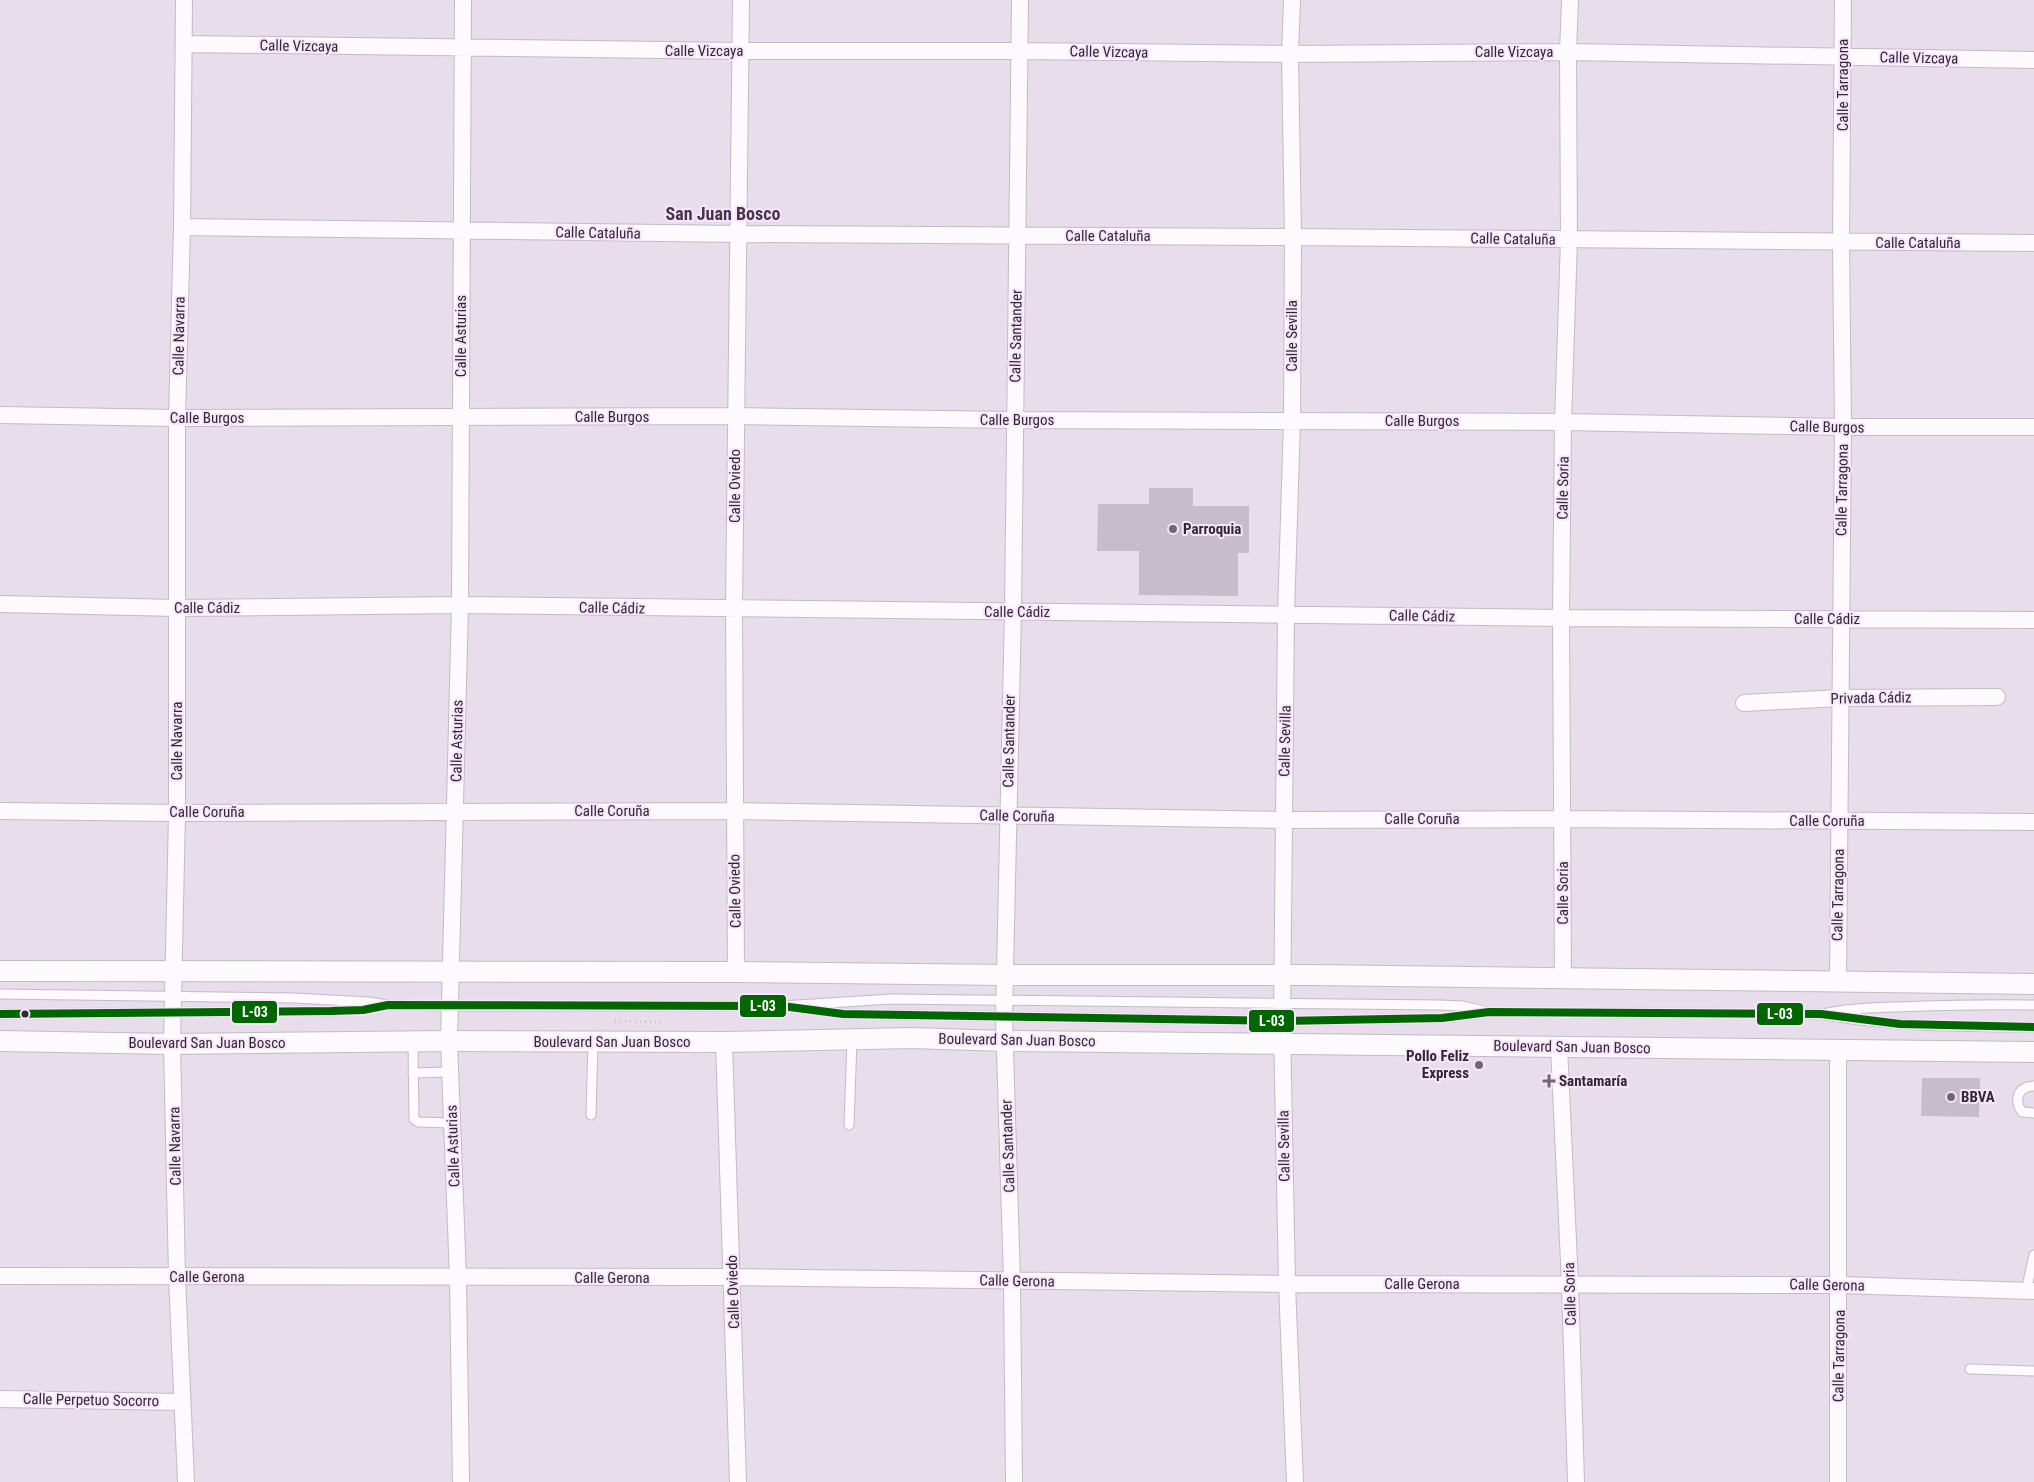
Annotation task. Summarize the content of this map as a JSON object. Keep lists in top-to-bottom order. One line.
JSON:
{"streets":{"street":["Calle Vizcaya","Calle Tarragona","Calle Cataluña","Calle Navarra","Calle Asturias","Calle Santander","Calle Sevilla","Calle Burgos","Calle Oviedo","Calle Soria","Calle Cádiz","Privada Cádiz","Calle Coruña","Boulevard San Juan Bosco","Calle Gerona","Calle Perpetuo Socorro"]},"crossings":[["Calle Vizcaya","Calle Tarragona"],["Calle Vizcaya","Calle Navarra"],["Calle Vizcaya","Calle Asturias"],["Calle Vizcaya","Calle Santander"],["Calle Vizcaya","Calle Sevilla"],["Calle Vizcaya","Calle Oviedo"],["Calle Vizcaya","Calle Soria"],["Calle Tarragona","Calle Cataluña"],["Calle Tarragona","Calle Burgos"],["Calle Tarragona","Calle Cádiz"],["Calle Tarragona","Privada Cádiz"],["Calle Tarragona","Calle Coruña"],["Calle Tarragona","Boulevard San Juan Bosco"],["Calle Tarragona","Calle Gerona"],["Calle Cataluña","Calle Navarra"],["Calle Cataluña","Calle Asturias"],["Calle Cataluña","Calle Santander"],["Calle Cataluña","Calle Sevilla"],["Calle Cataluña","Calle Oviedo"],["Calle Cataluña","Calle Soria"],["Calle Navarra","Calle Burgos"],["Calle Navarra","Calle Cádiz"],["Calle Navarra","Calle Coruña"],["Calle Navarra","Boulevard San Juan Bosco"],["Calle Navarra","Calle Gerona"],["Calle Navarra","Calle Perpetuo Socorro"],["Calle Asturias","Calle Burgos"],["Calle Asturias","Calle Cádiz"],["Calle Asturias","Calle Coruña"],["Calle Asturias","Boulevard San Juan Bosco"],["Calle Asturias","Calle Gerona"],["Calle Santander","Calle Burgos"],["Calle Santander","Calle Cádiz"],["Calle Santander","Calle Coruña"],["Calle Santander","Boulevard San Juan Bosco"],["Calle Santander","Calle Gerona"],["Calle Sevilla","Calle Burgos"],["Calle Sevilla","Calle Cádiz"],["Calle Sevilla","Calle Coruña"],["Calle Sevilla","Boulevard San Juan Bosco"],["Calle Sevilla","Calle Gerona"],["Calle Burgos","Calle Oviedo"],["Calle Burgos","Calle Soria"],["Calle Oviedo","Calle Cádiz"],["Calle Oviedo","Calle Coruña"],["Calle Oviedo","Boulevard San Juan Bosco"],["Calle Oviedo","Calle Gerona"],["Calle Soria","Calle Cádiz"],["Calle Soria","Calle Coruña"],["Calle Soria","Boulevard San Juan Bosco"],["Calle Soria","Calle Gerona"]],"districts":["San Juan Bosco"],"places":{"other":["Parroquia","Pollo Feliz Express","BBVA"],"health":["Santamaría"]},"lines":["transit line L-03"]}
